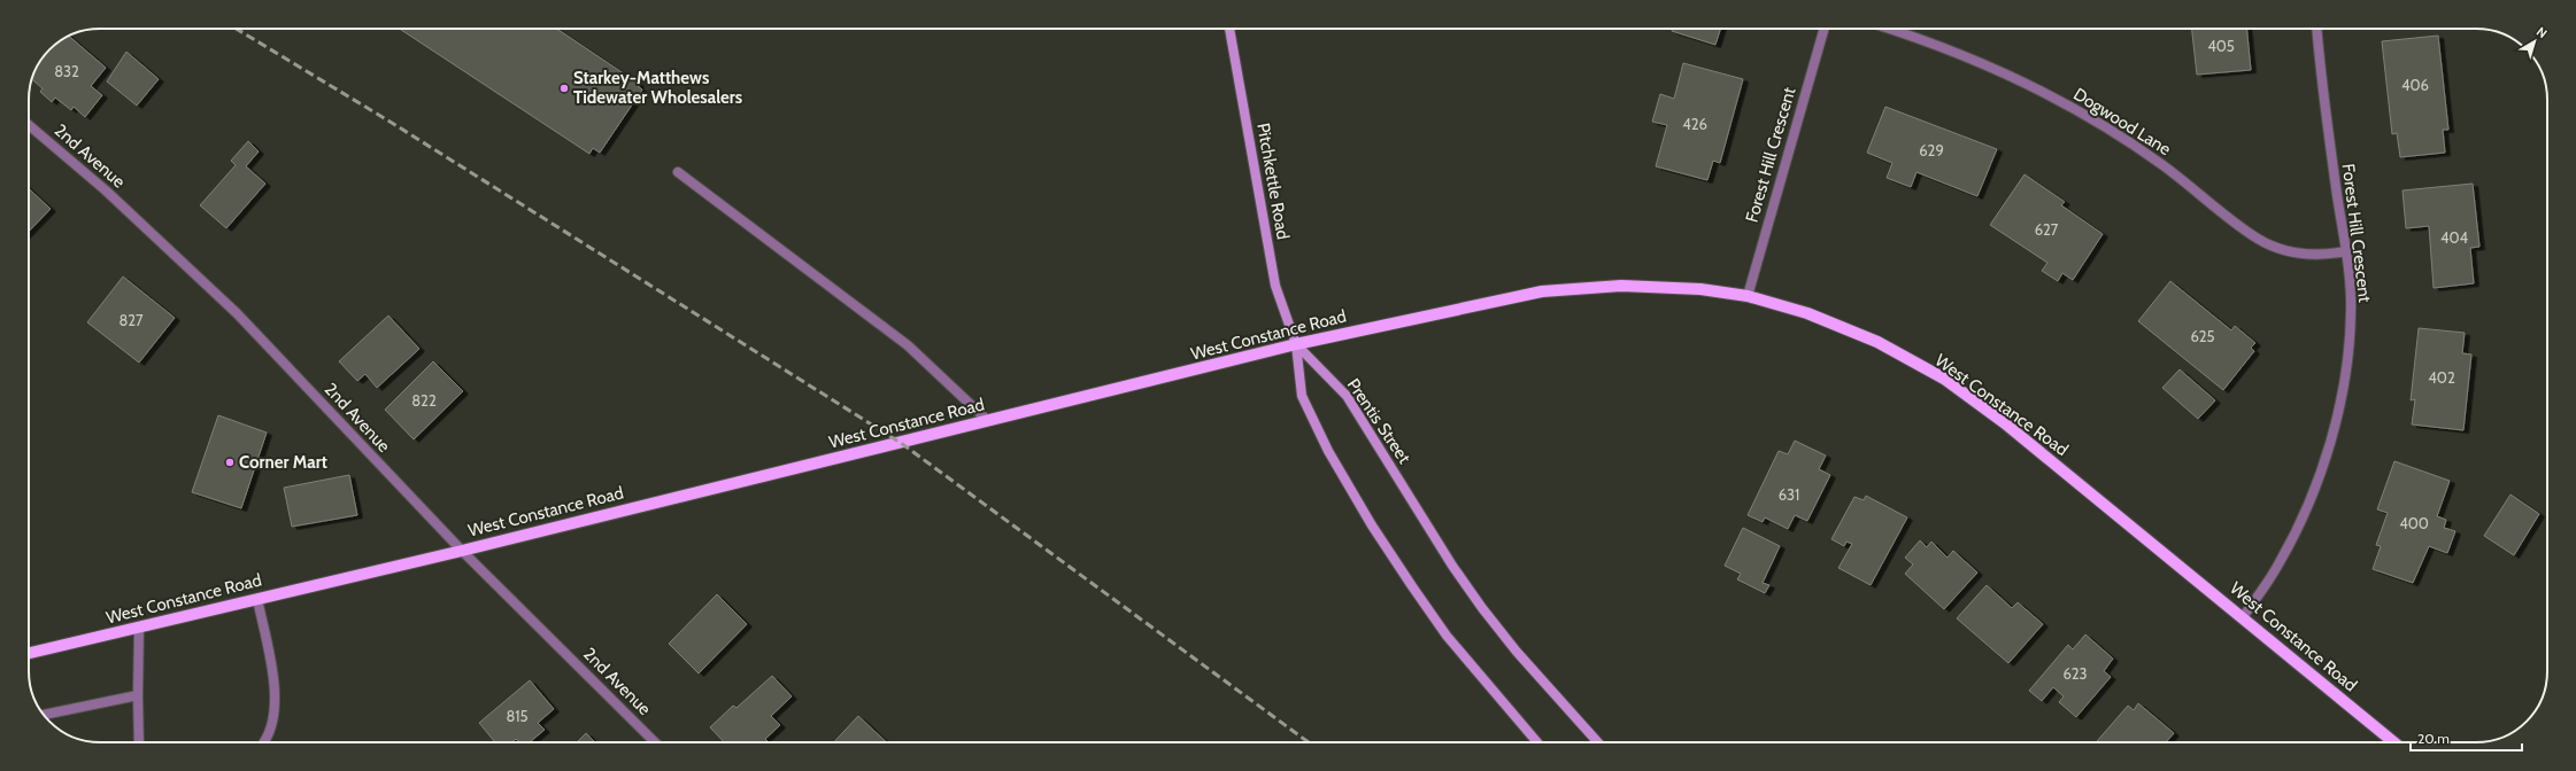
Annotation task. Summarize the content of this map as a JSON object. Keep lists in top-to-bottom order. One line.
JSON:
{"streets":{"main road":["West Constance Road"],"street":["Dogwood Lane","Forest Hill Crescent","2nd Avenue","Pitchkettle Road","Prentis Street"]},"crossings":[["Dogwood Lane","Forest Hill Crescent"],["Forest Hill Crescent","West Constance Road"],["2nd Avenue","West Constance Road"],["Pitchkettle Road","West Constance Road"],["Pitchkettle Road","Prentis Street"],["West Constance Road","Prentis Street"]],"places":["Starkey-Matthews Tidewater Wholesalers","Corner Mart"],"house_numbers":["405","832","406","426","629","627","404","827","625","402","822","631","400","623","815"],"scale_bar":"20 m","north":"top right"}
